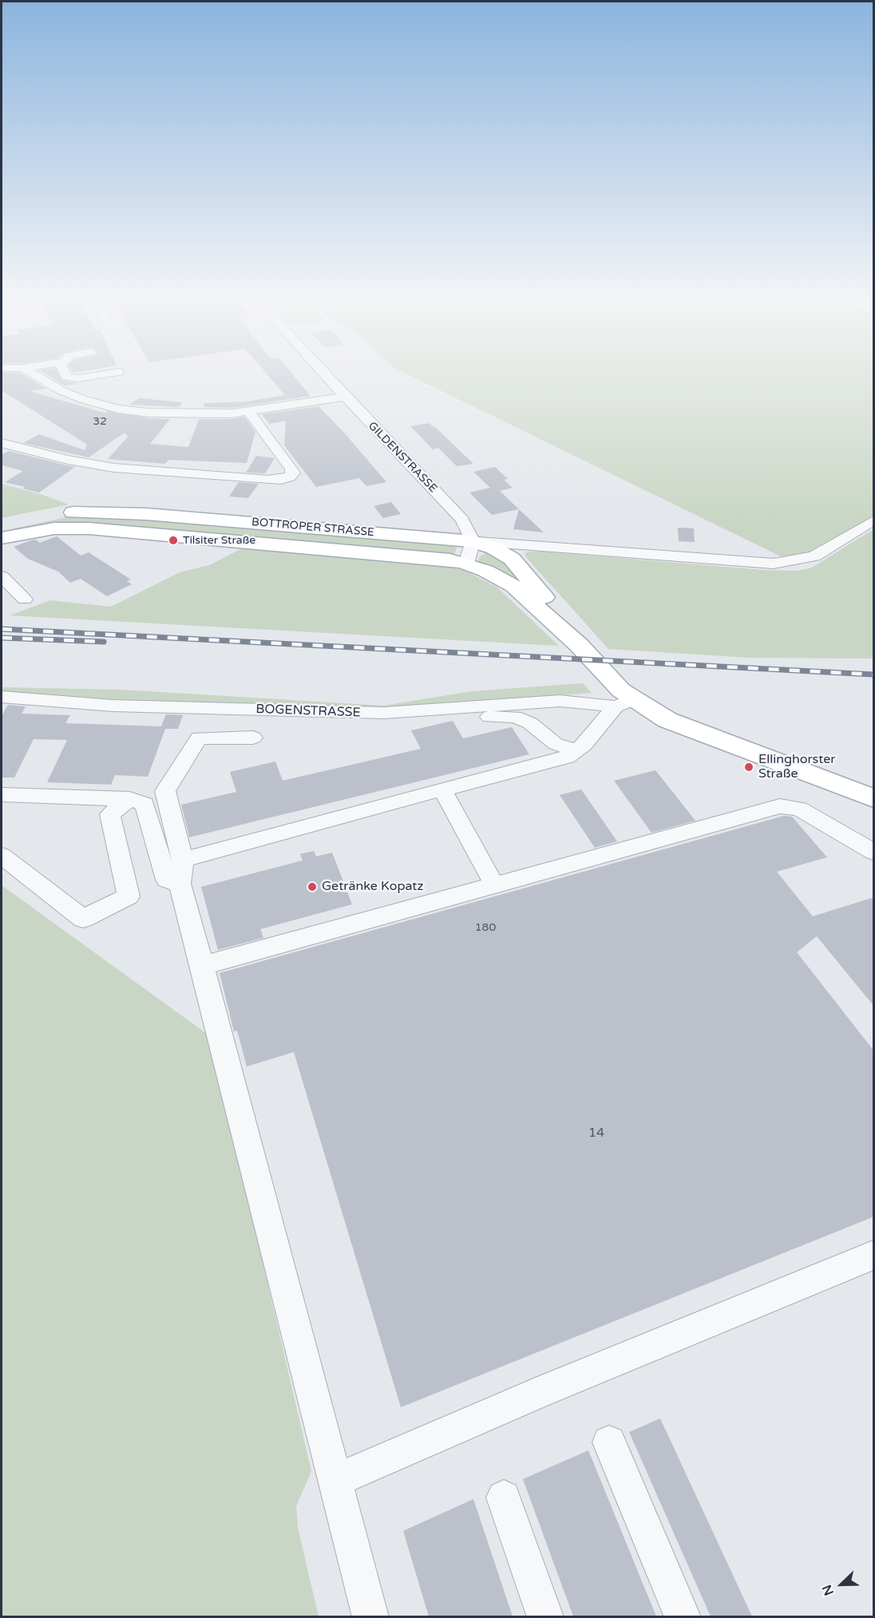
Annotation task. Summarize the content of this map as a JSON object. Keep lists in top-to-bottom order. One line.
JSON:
{"streets":{"main road":["BOTTROPER STRASSE"],"street":["GILDENSTRASSE","BOGENSTRASSE"]},"crossings":[["GILDENSTRASSE","BOTTROPER STRASSE"],["BOTTROPER STRASSE","BOGENSTRASSE"]],"places":["Tilsiter Straße","Ellinghorster Straße","Getränke Kopatz"],"house_numbers":["32","180","14"],"north":"bottom left"}
